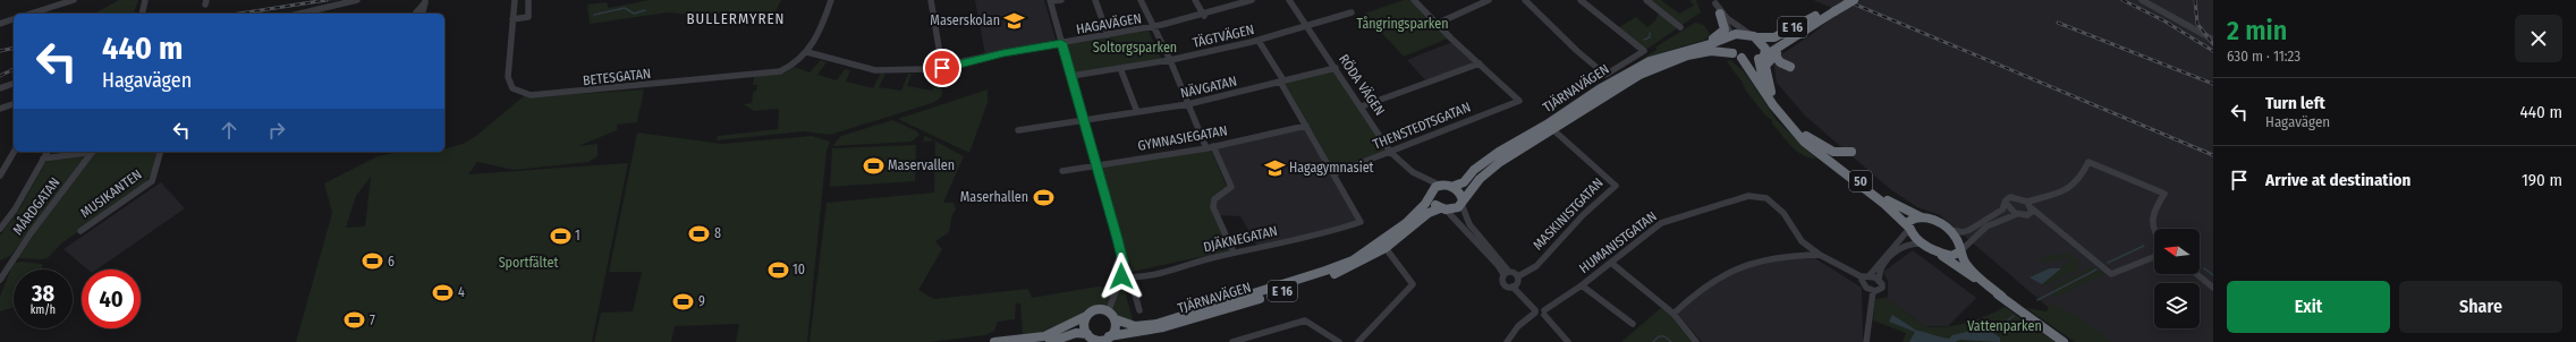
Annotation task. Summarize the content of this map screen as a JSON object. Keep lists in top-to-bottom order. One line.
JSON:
{"streets":{"highway":["E 16","TJÄRNAVÄGEN","50"],"street":["HAGAVÄGEN","TÄGTVÄGEN","BETESGATAN","RÖDA VÄGEN","NÄVGATAN","THENSTEDTSGATAN","GYMNASIEGATAN","MUSIKANTEN","MÅRDGATAN","MASKINISTGATAN","DJÄKNEGATAN","HUMANISTGATAN"]},"crossings":[["HAGAVÄGEN","BETESGATAN"],["E 16","TJÄRNAVÄGEN"],["E 16","50"],["TÄGTVÄGEN","RÖDA VÄGEN"],["RÖDA VÄGEN","NÄVGATAN"],["RÖDA VÄGEN","TJÄRNAVÄGEN"],["RÖDA VÄGEN","THENSTEDTSGATAN"],["TJÄRNAVÄGEN","MASKINISTGATAN"],["THENSTEDTSGATAN","DJÄKNEGATAN"]],"districts":["BULLERMYREN"],"parks":["Tångringsparken","Soltorgsparken","Sportfältet","Vattenparken"],"places":{"school or university":["Maserskolan","Hagagymnasiet"],"sports":["Maservallen","Maserhallen","8","1","6","10","4","9","7"]},"north":"left","page":{"heading":["2 min","630 m · 11:23"],"turn":["440 m","Hagavägen"],"list":[{"name":"Turn left","note":"Hagavägen","value":"440 m"},{"name":"Arrive at destination","value":"190 m"}],"speed":"38 km/h","limit":"40","buttons":["Exit","Share"]}}
